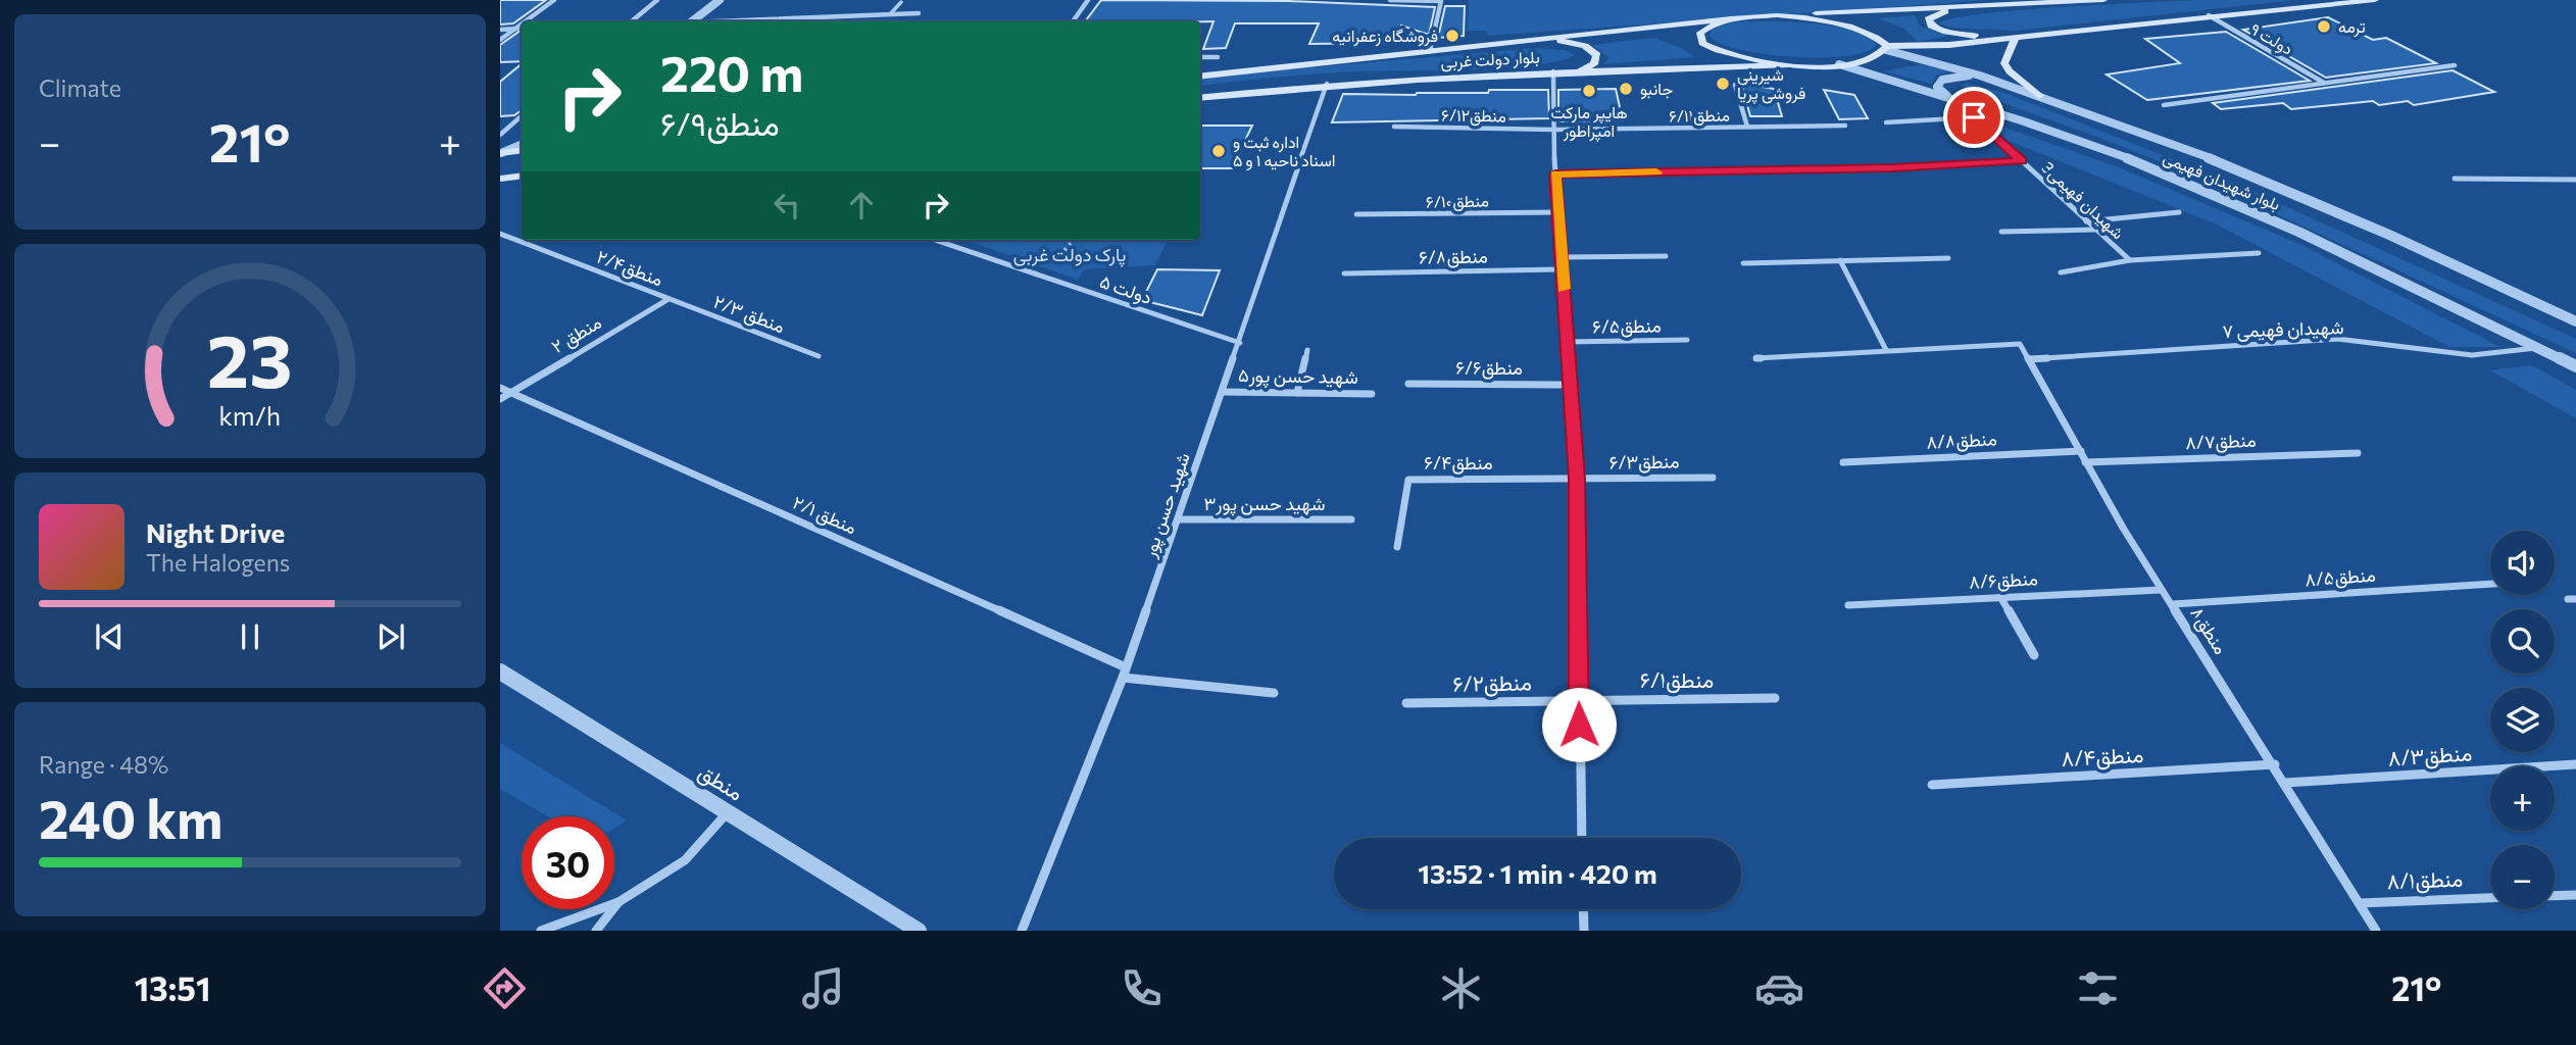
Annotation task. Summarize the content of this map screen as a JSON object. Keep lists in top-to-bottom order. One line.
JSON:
{"streets":{"main road":["بلوار دولت غربی"],"street":["۹ دولت","منطق۶/۱۲","منطق۶/۱۱","بلوار شهیدان فهیمی","3شهیدان فهیمی","منطق۶/۱۰","منطق۶/۸","منطق۲/۴","۵ دولت","منطق ۲/۳","منطق۶/۵","شهیدان فهیمی ۷","منطق ۲","منطق۶/۶","شهید حسن پور۵","منطق۸/۸","منطق۸/۷","منطق۶/۳","منطق۶/۴","شهید حسن پور۳","شهید حسن پور","منطق ۲/۱","منطق۸/۵","منطق۸/۶","منطق۸","منطق۶/۱","منطق۶/۲","منطق۸/۳","منطق۸/۴","منطق","منطق۸/۱"]},"crossings":[["بلوار دولت غربی","شهید حسن پور"],["منطق۶/۱۲","منطق۶/۱۱"],["بلوار شهیدان فهیمی","3شهیدان فهیمی"],["بلوار شهیدان فهیمی","شهیدان فهیمی ۷"],["منطق۲/۴","منطق ۲/۳"],["منطق۲/۴","منطق ۲"],["۵ دولت","شهید حسن پور"],["منطق ۲/۳","منطق ۲"],["شهیدان فهیمی ۷","منطق۸"],["منطق ۲","منطق ۲/۱"],["شهید حسن پور۵","شهید حسن پور"],["منطق۸/۸","منطق۸"],["منطق۸/۷","منطق۸"],["منطق۶/۳","منطق۶/۴"],["شهید حسن پور۳","شهید حسن پور"],["شهید حسن پور","منطق ۲/۱"],["منطق۸/۵","منطق۸"],["منطق۸/۶","منطق۸"],["منطق۸","منطق۸/۳"],["منطق۸","منطق۸/۴"],["منطق۸","منطق۸/۱"],["منطق۶/۱","منطق۶/۲"]],"parks":["پارک دولت غربی"],"places":["ترمه","فروشگاه زعفرانیه","شیرینی فروشی پریا","جانبو","هایپر مارکت امپراطور","اداره ثبت و اسناد ناحیه ۱ و ۵"],"page":{"tile":["Climate",["Range · 48%","240 km"]],"turn":["220 m","منطق۶/۹"],"heat":["−","21°","+"],"song":["Night Drive","The Halogens"],"map_buttons":["+","−"],"limit":"30","trip":"13:52 · 1 min · 420 m","tabs":["13:51","21°"],"gauge":["23","km/h"]}}
